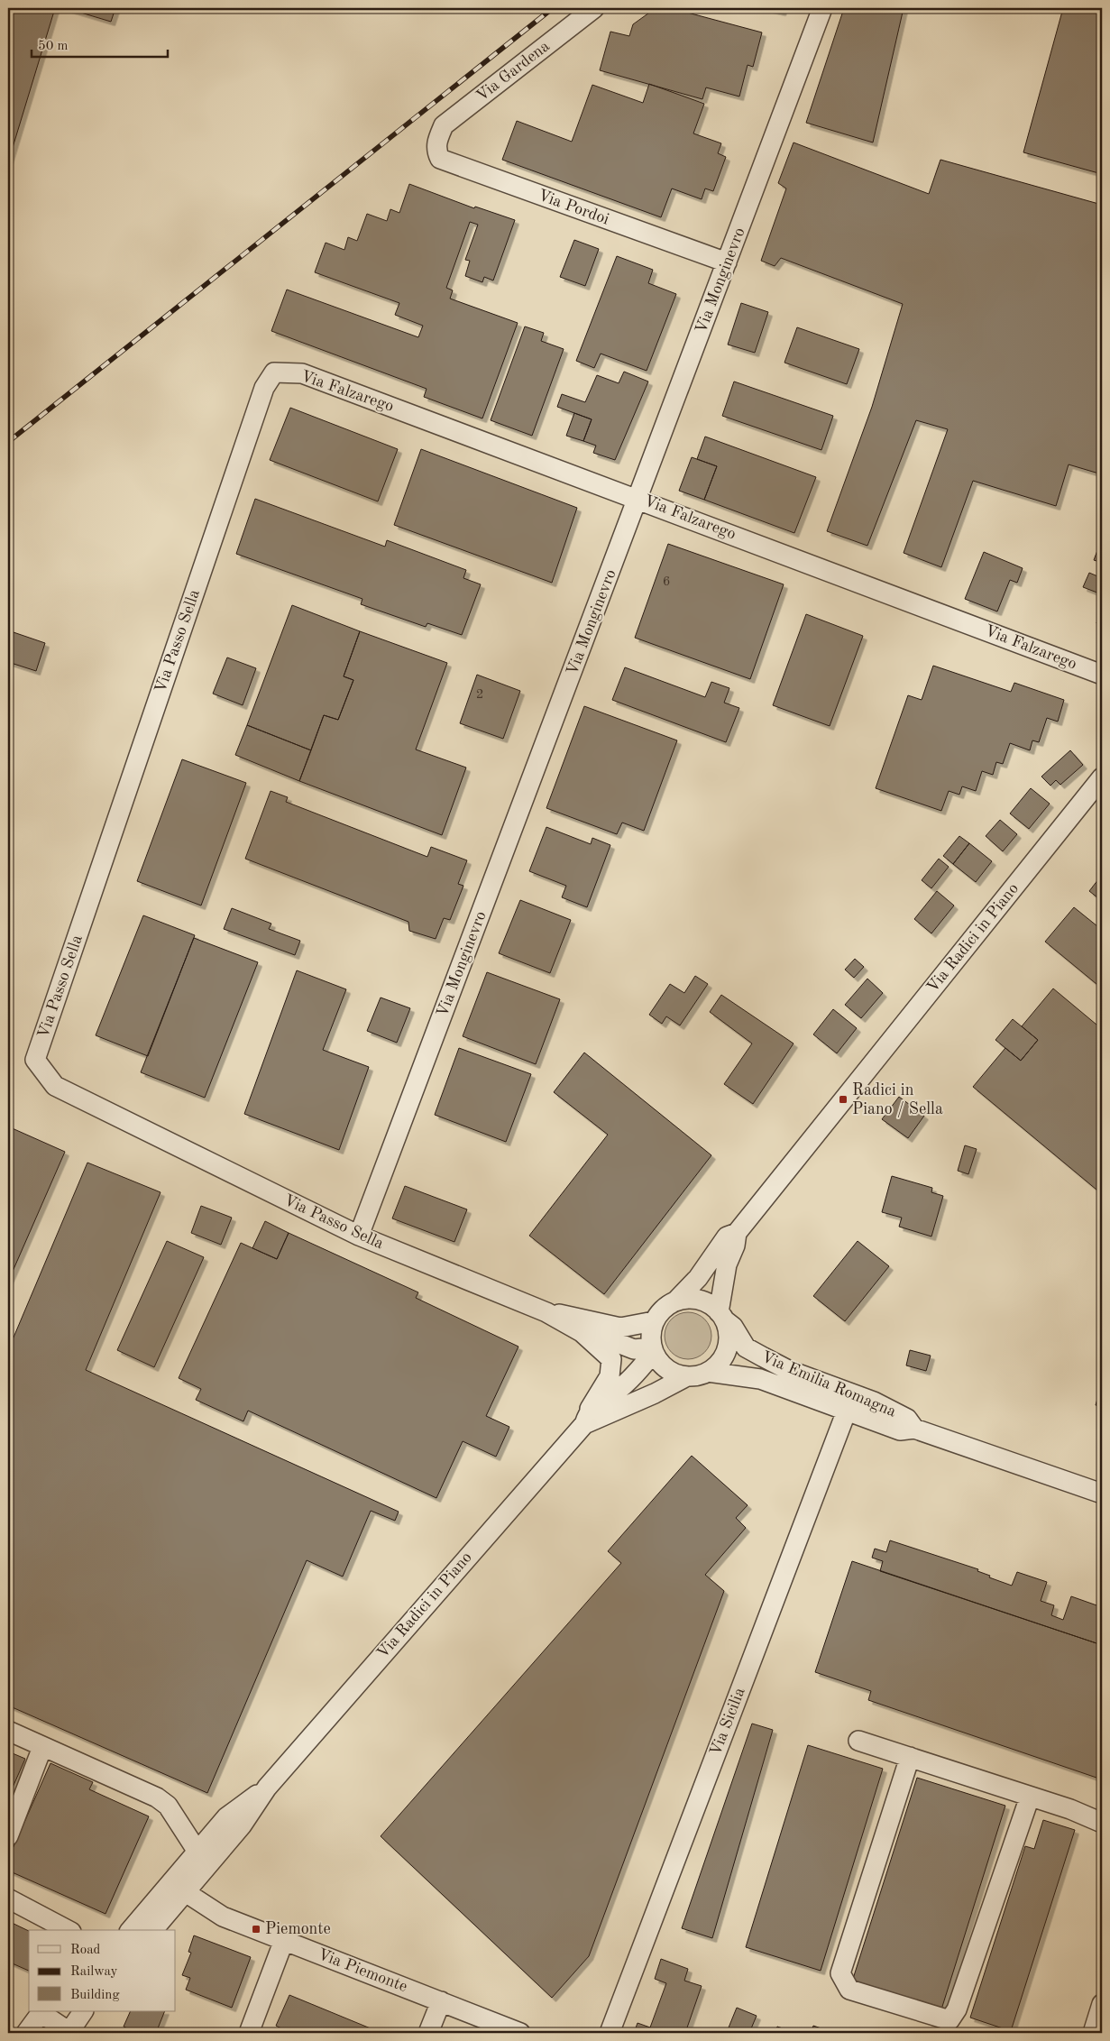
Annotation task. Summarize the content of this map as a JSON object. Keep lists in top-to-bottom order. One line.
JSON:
{"streets":{"street":["Via Gardena","Via Pordoi","Via Monginevro","Via Falzarego","Via Passo Sella","Via Radici in Piano","Via Emilia Romagna","Via Sicilia","Via Piemonte"]},"crossings":[["Via Gardena","Via Pordoi"],["Via Pordoi","Via Monginevro"],["Via Monginevro","Via Falzarego"],["Via Monginevro","Via Passo Sella"],["Via Falzarego","Via Passo Sella"],["Via Passo Sella","Via Radici in Piano"],["Via Passo Sella","Via Emilia Romagna"],["Via Emilia Romagna","Via Sicilia"]],"places":{"transit":["Radici in Piano / Sella","Piemonte"]},"house_numbers":["6","2"],"legend":["Road","Railway","Building"],"scale_bar":"50 m"}
